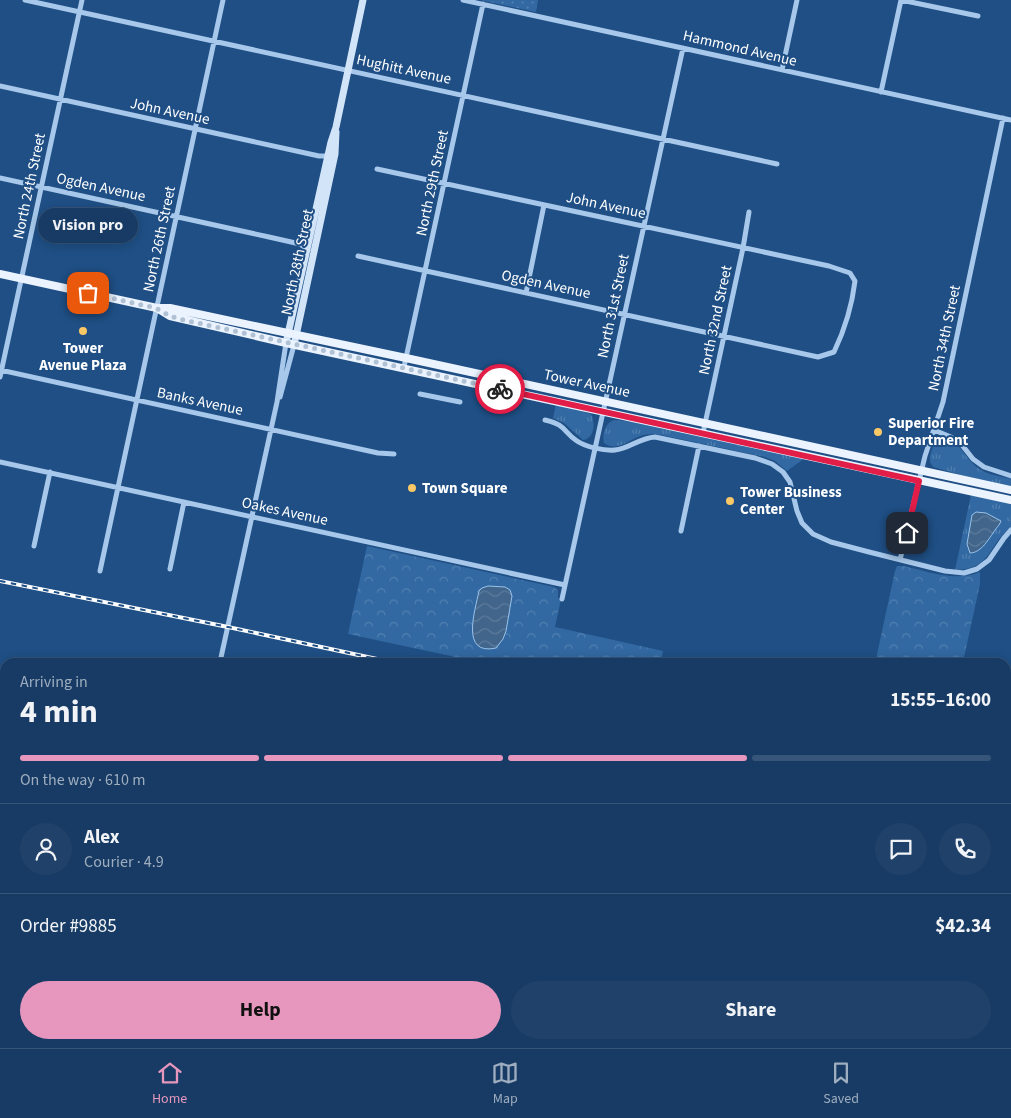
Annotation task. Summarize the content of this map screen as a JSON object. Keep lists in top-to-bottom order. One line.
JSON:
{"streets":{"main road":["North 28th Street","Tower Avenue"],"street":["Hammond Avenue","Hughitt Avenue","John Avenue","North 29th Street","North 24th Street","Ogden Avenue","North 26th Street","North 31st Street","North 32nd Street","North 34th Street","Banks Avenue","Oakes Avenue"]},"crossings":[["Hammond Avenue","North 29th Street"],["Hammond Avenue","North 31st Street"],["Hammond Avenue","North 34th Street"],["Hughitt Avenue","North 29th Street"],["Hughitt Avenue","North 24th Street"],["Hughitt Avenue","North 26th Street"],["Hughitt Avenue","North 28th Street"],["Hughitt Avenue","North 31st Street"],["John Avenue","North 29th Street"],["John Avenue","North 24th Street"],["John Avenue","Ogden Avenue"],["John Avenue","North 26th Street"],["John Avenue","North 28th Street"],["John Avenue","North 31st Street"],["John Avenue","North 32nd Street"],["North 29th Street","Ogden Avenue"],["North 29th Street","Tower Avenue"],["North 24th Street","Ogden Avenue"],["North 24th Street","Tower Avenue"],["North 24th Street","Banks Avenue"],["Ogden Avenue","North 26th Street"],["Ogden Avenue","North 28th Street"],["Ogden Avenue","North 31st Street"],["Ogden Avenue","North 32nd Street"],["North 26th Street","Tower Avenue"],["North 26th Street","Banks Avenue"],["North 26th Street","Oakes Avenue"],["North 28th Street","Tower Avenue"],["North 28th Street","Banks Avenue"],["North 28th Street","Oakes Avenue"],["North 31st Street","Tower Avenue"],["North 31st Street","Oakes Avenue"],["North 32nd Street","Tower Avenue"],["North 34th Street","Tower Avenue"]],"places":["Vision pro","Tower Avenue Plaza","Superior Fire Department","Town Square","Tower Business Center"],"page":{"bubble":"Vision pro","heading":["4 min","Arriving in","15:55–16:00"],"panel":["Alex","Courier · 4.9","Order #9885","$42.34"],"bar":"On the way · 610 m","buttons":["Help","Share"],"tabs":["Home","Map","Saved"]}}
